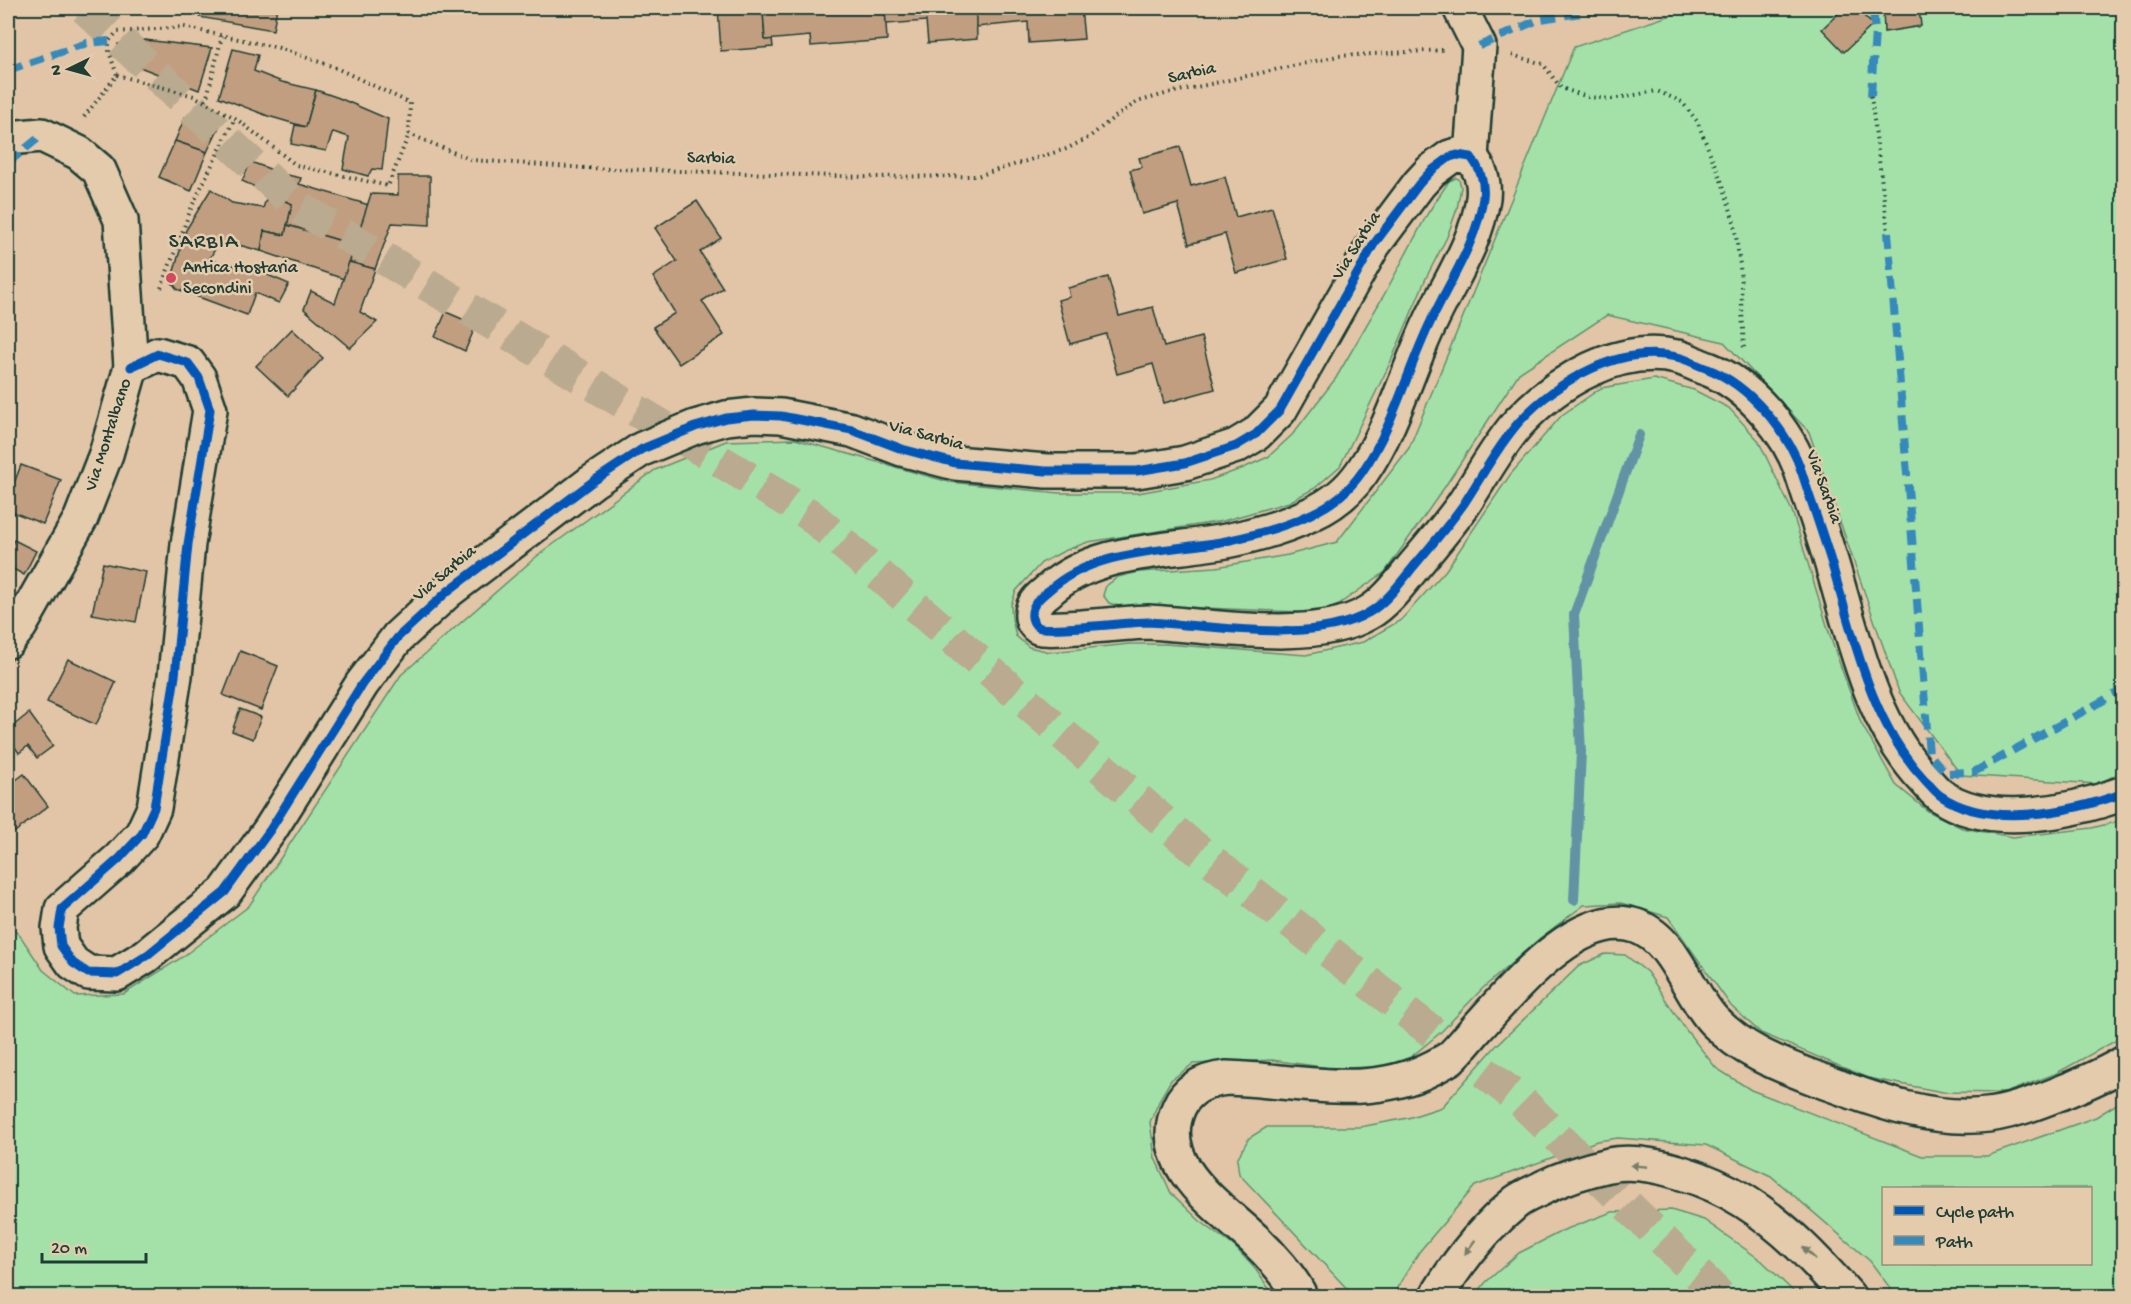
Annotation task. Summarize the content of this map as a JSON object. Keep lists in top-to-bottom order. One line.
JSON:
{"streets":{"main road":["Via Sarbia","Via Montalbano"],"path":["Sarbia"]},"crossings":[["Via Sarbia","Via Montalbano"]],"districts":["SARBIA"],"places":["Antica Hostaria Secondini"],"legend":["Cycle path","Path"],"scale_bar":"20 m","north":"left"}
